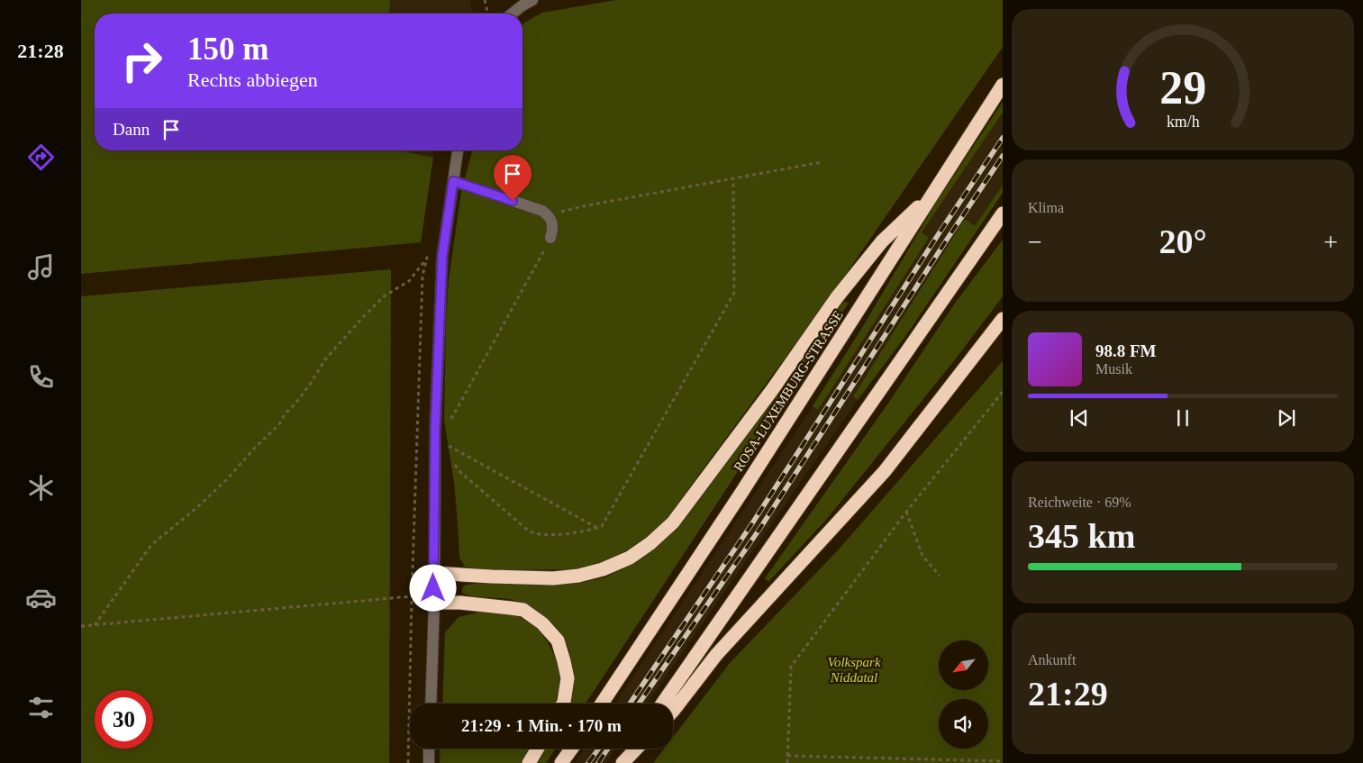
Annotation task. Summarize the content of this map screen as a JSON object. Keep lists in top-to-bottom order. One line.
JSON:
{"streets":{"highway":["ROSA-LUXEMBURG-STRASSE"]},"parks":["Volkspark Niddatal"],"north":"bottom left","page":{"tabs":"21:28","turn":["150 m","Rechts abbiegen"],"then":"Dann","tile":["Klima",["Reichweite · 69%","345 km"],["Ankunft","21:29"]],"heat":["−","20°","+"],"song":["98.8 FM","Musik"],"limit":"30","trip":"21:29 · 1 Min. · 170 m","gauge":["29","km/h"]}}
